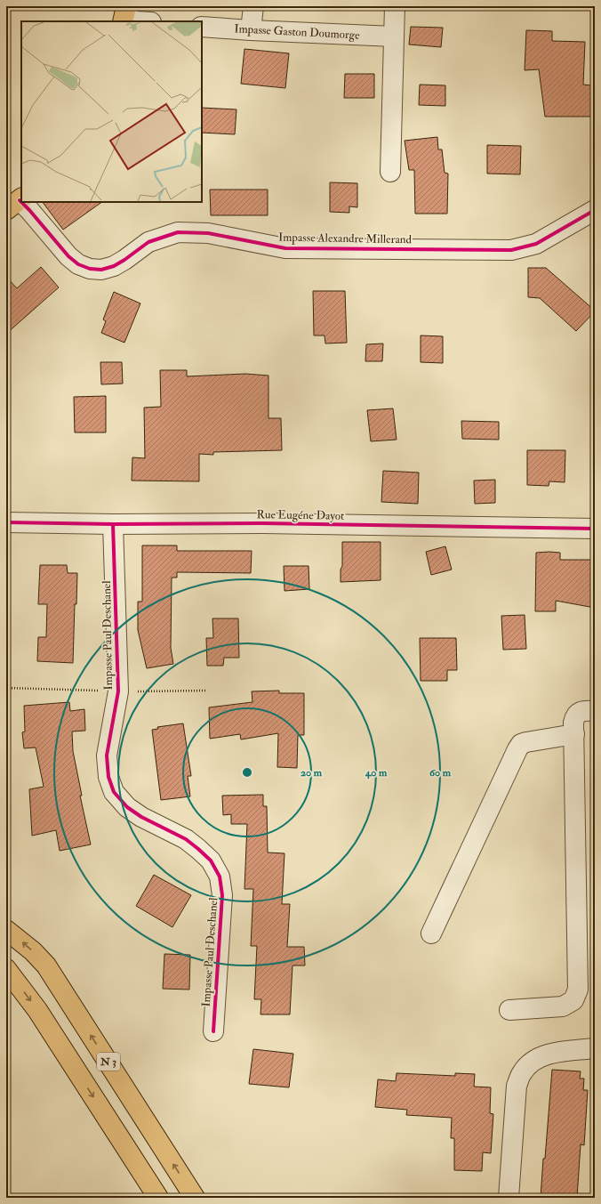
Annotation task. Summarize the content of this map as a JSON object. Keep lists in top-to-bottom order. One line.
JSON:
{"streets":{"highway":["N 3"],"street":["Impasse Gaston Doumorge","Impasse Alexandre Millerand","Rue Eugéne Dayot","Impasse Paul Deschanel"]},"crossings":[["Rue Eugéne Dayot","Impasse Paul Deschanel"]],"rings":["20 m","40 m","60 m"]}
